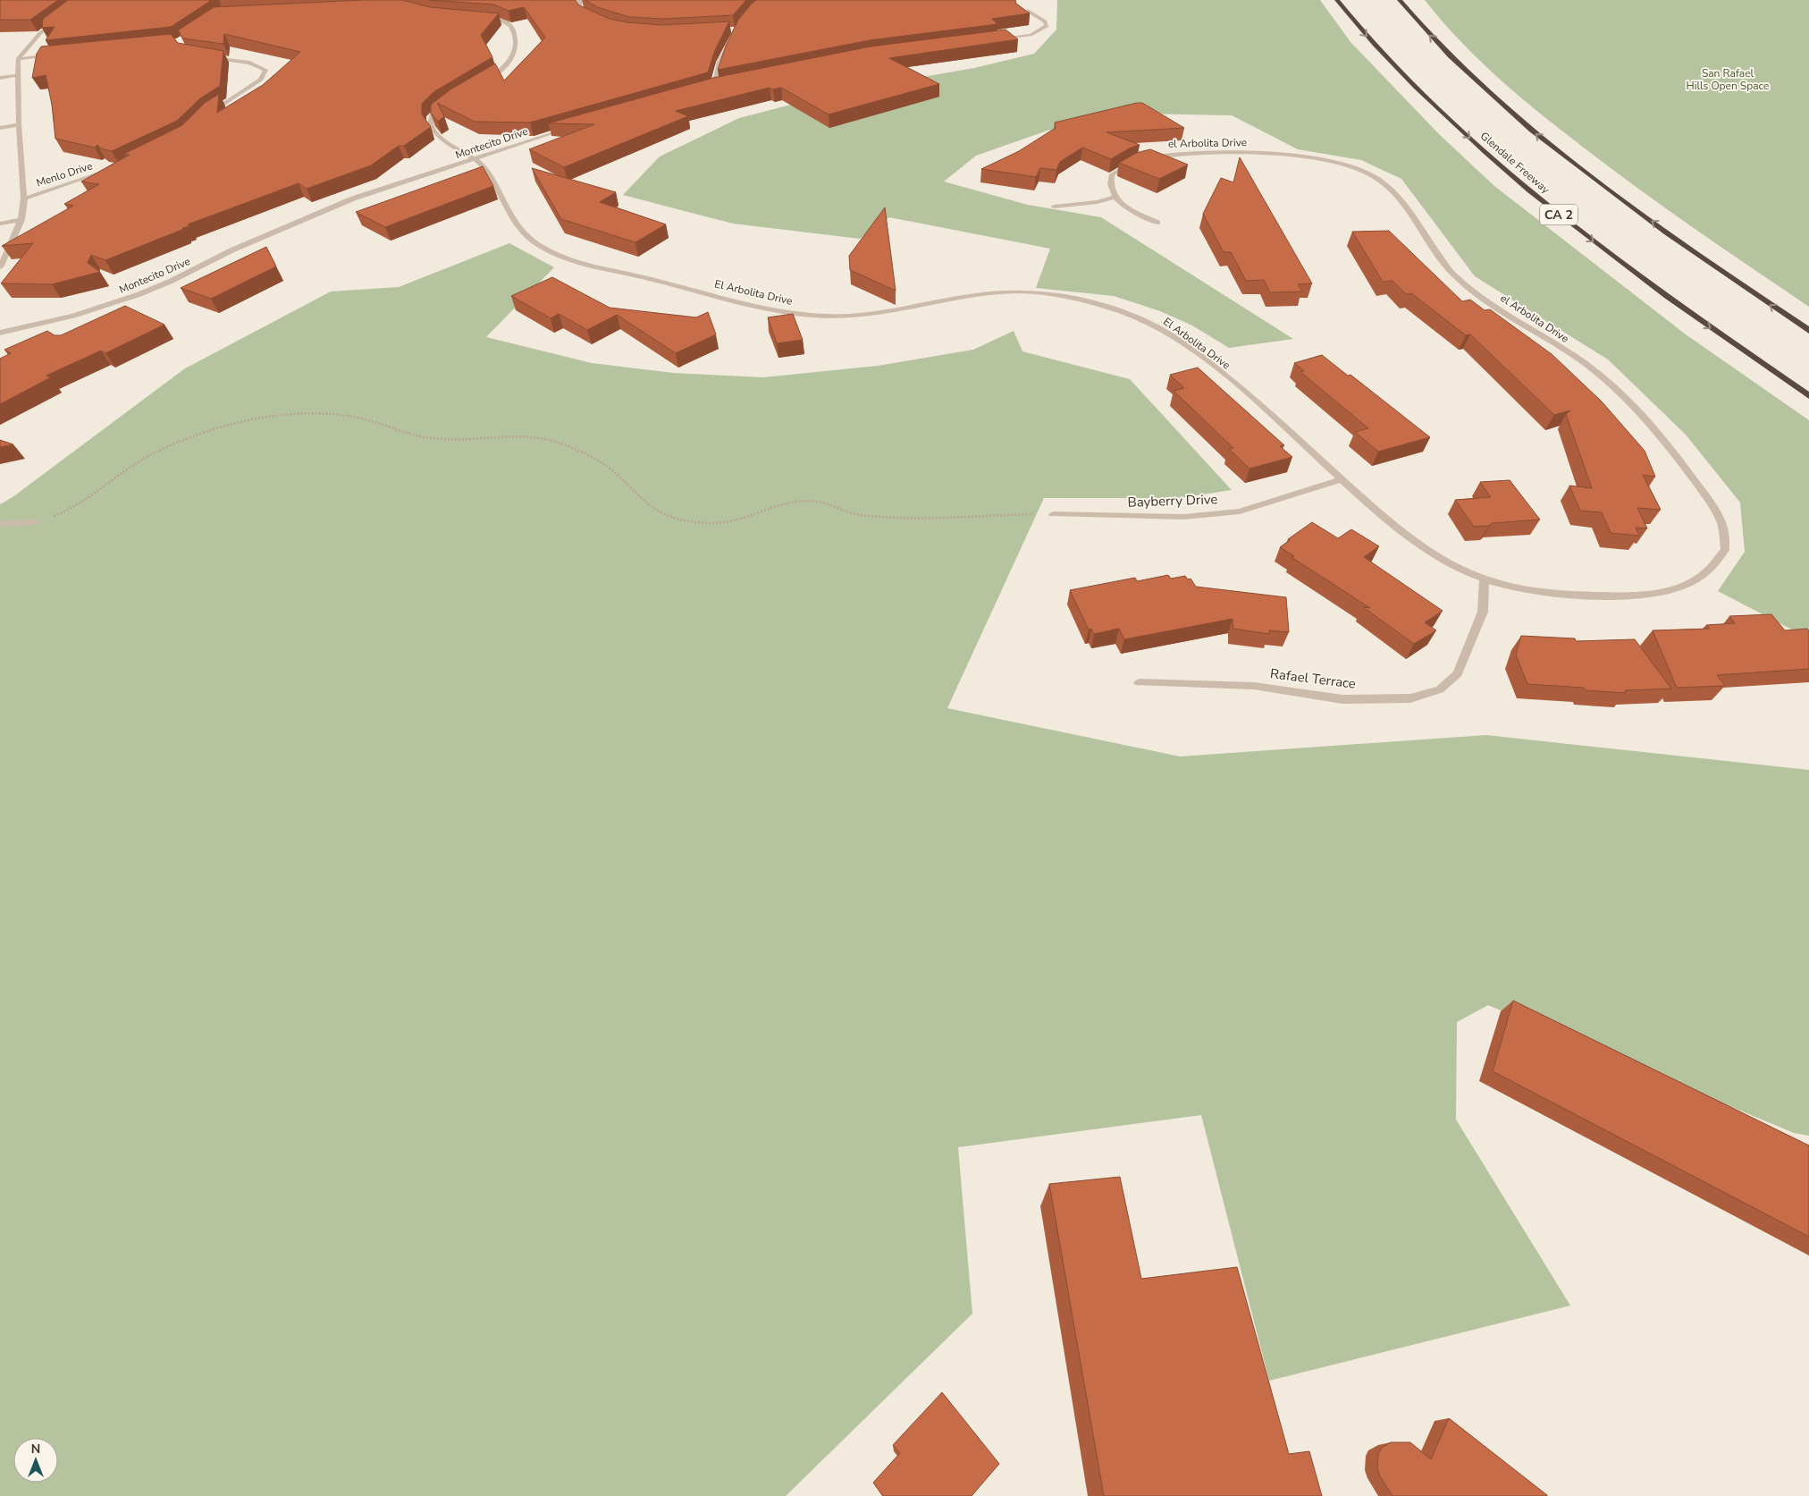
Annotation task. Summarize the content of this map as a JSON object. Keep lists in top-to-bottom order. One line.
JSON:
{"streets":{"highway":["Glendale Freeway","CA 2"],"street":["Montecito Drive","el Arbolita Drive","Menlo Drive","El Arbolita Drive","Bayberry Drive","Rafael Terrace"]},"crossings":[["Montecito Drive","El Arbolita Drive"],["el Arbolita Drive","El Arbolita Drive"],["el Arbolita Drive","Rafael Terrace"],["El Arbolita Drive","Bayberry Drive"],["El Arbolita Drive","Rafael Terrace"]],"parks":["San Rafael Hills Open Space"],"north":"top"}
